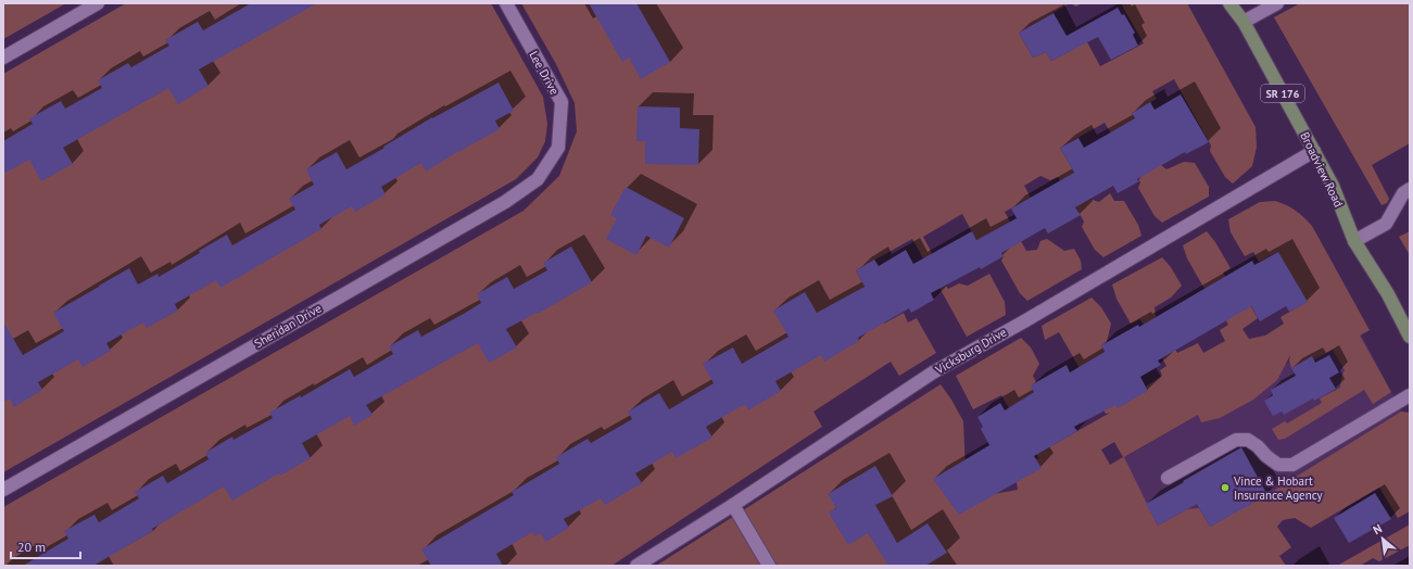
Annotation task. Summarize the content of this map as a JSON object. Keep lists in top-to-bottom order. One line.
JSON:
{"streets":{"main road":["SR 176","Broadview Road"],"street":["Lee Drive","Sheridan Drive","Vicksburg Drive"]},"crossings":[["Lee Drive","Sheridan Drive"],["Broadview Road","Vicksburg Drive"]],"places":["Vince & Hobart Insurance Agency"],"scale_bar":"20 m","north":"top left"}
